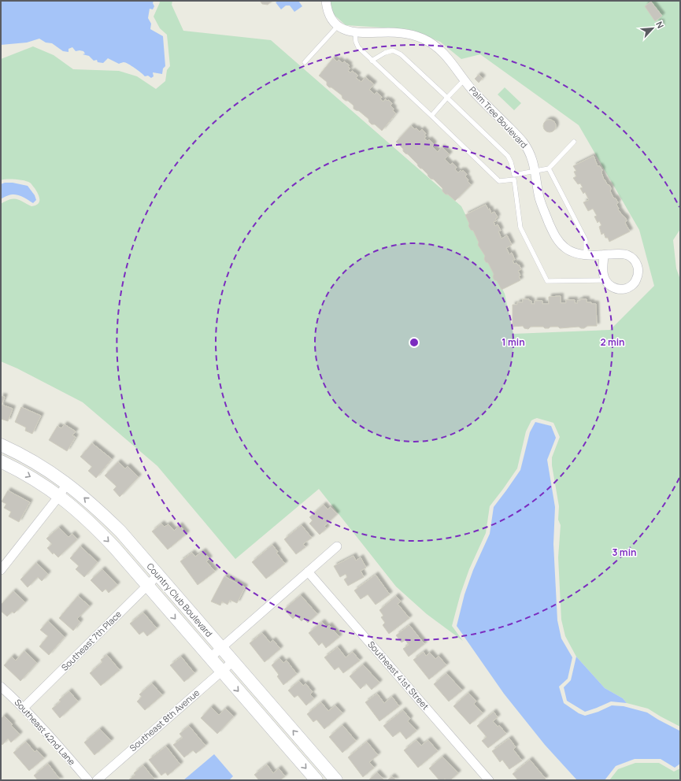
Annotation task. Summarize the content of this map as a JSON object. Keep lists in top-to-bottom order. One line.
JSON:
{"streets":{"main road":["Country Club Boulevard"],"street":["Palm Tree Boulevard","Southeast 7th Place","Southeast 41st Street","Southeast 8th Avenue","Southeast 42nd Lane"]},"crossings":[["Country Club Boulevard","Southeast 7th Place"],["Country Club Boulevard","Southeast 8th Avenue"],["Southeast 7th Place","Southeast 42nd Lane"]],"north":"top right","rings":["1 min","2 min","3 min"]}
